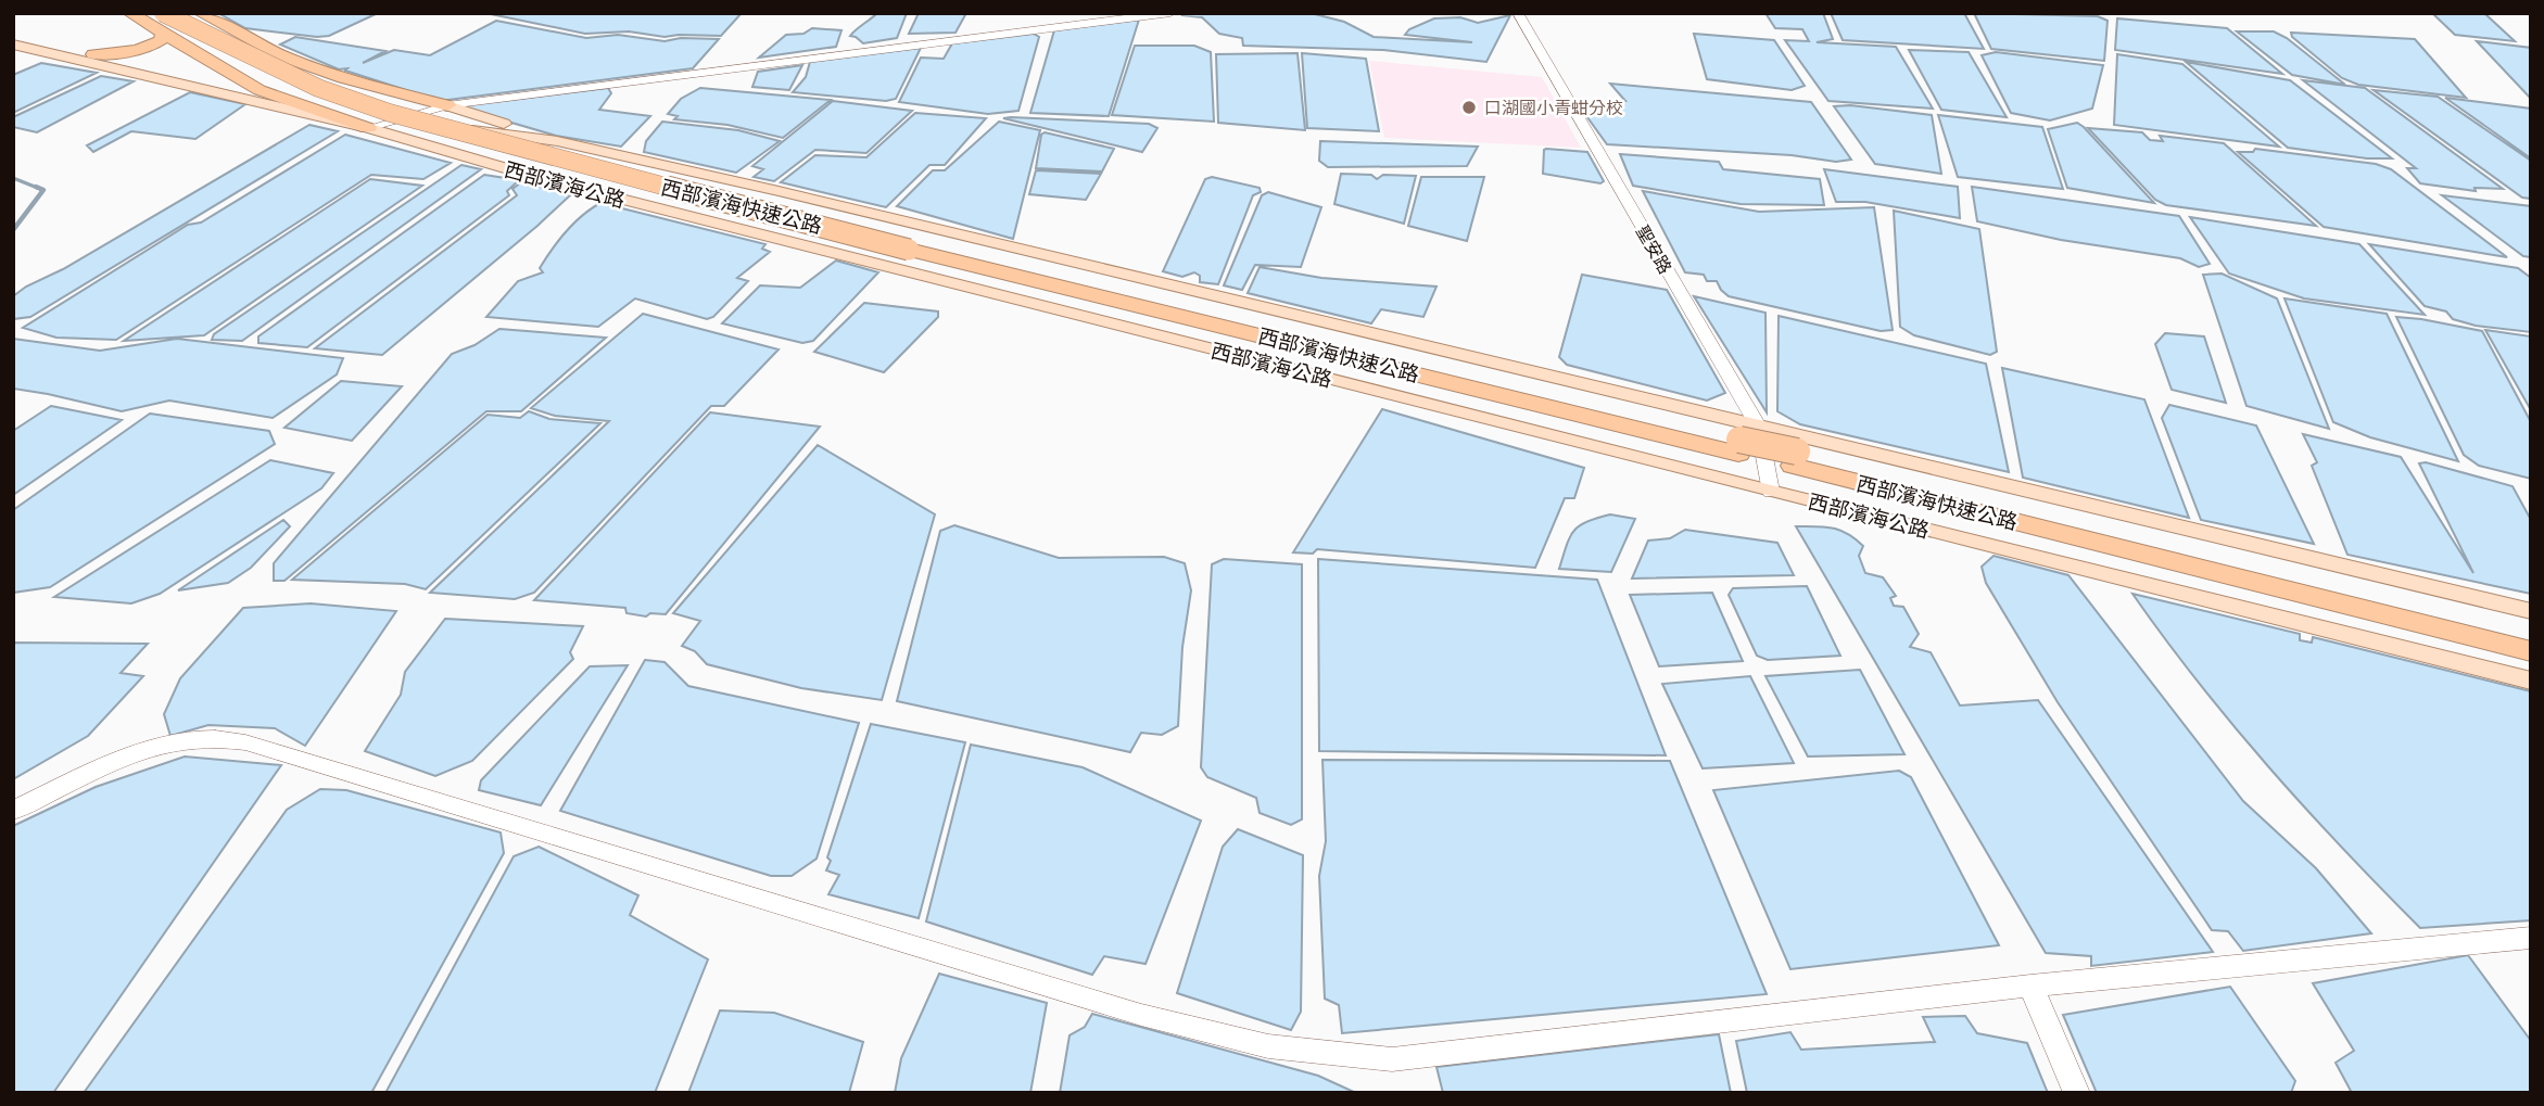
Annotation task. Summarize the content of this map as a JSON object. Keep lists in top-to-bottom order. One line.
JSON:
{"streets":{"highway":["西部濱海快速公路"],"main road":["西部濱海公路"],"street":["聖安路"]},"crossings":[["西部濱海公路","西部濱海快速公路"],["西部濱海公路","聖安路"],["西部濱海快速公路","聖安路"]],"places":["口湖國小青蚶分校"]}
